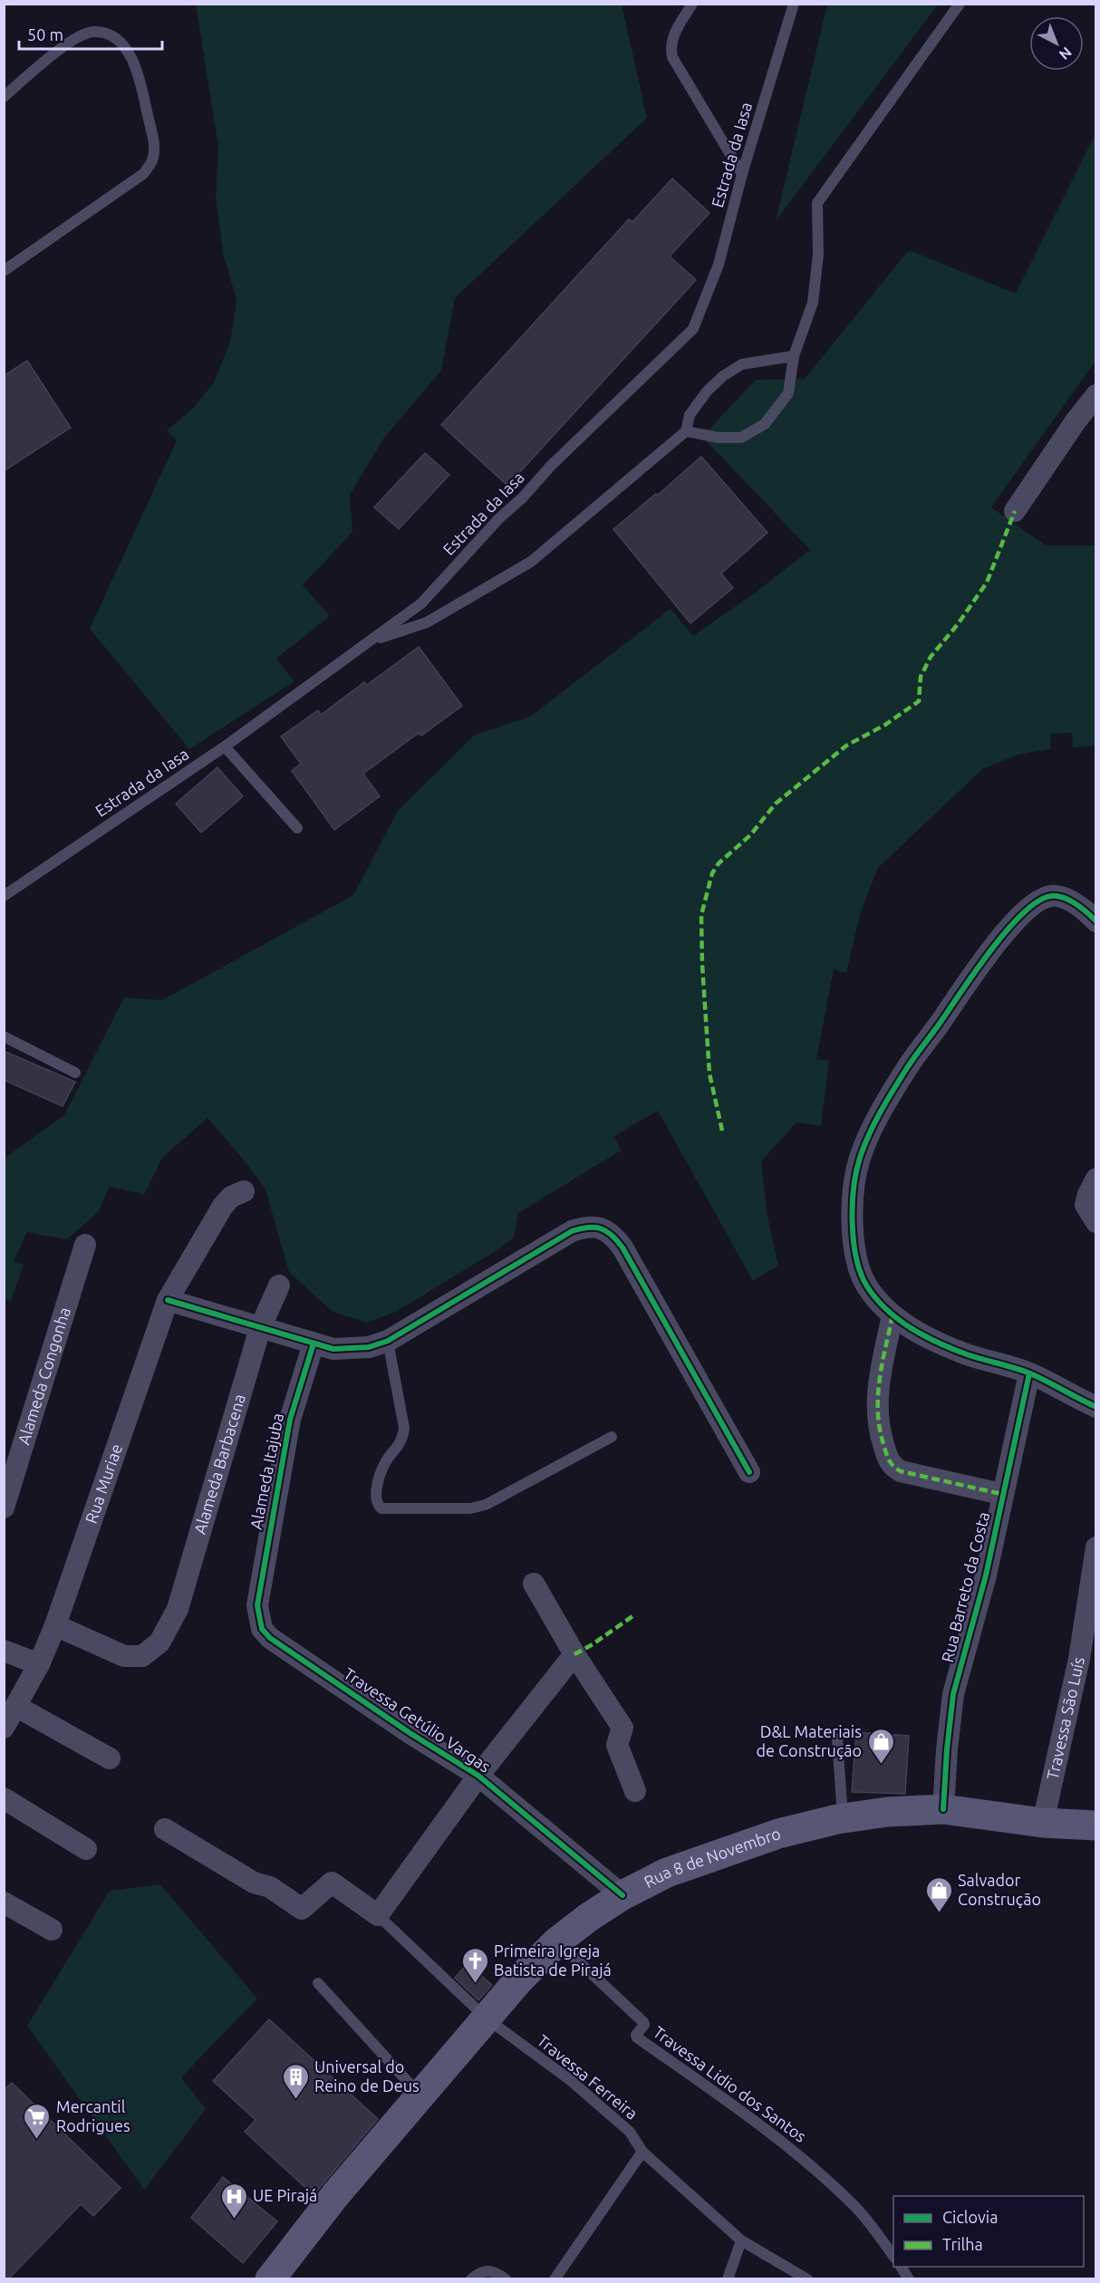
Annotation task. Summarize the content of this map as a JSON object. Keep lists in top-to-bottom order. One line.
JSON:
{"streets":{"main road":["Rua 8 de Novembro"],"street":["Alameda Congonha","Alameda Barbacena","Alameda Itajuba","Rua Muriae","Rua Barreto da Costa","Travessa São Luís","Travessa Getúlio Vargas"],"lane":["Estrada da Iasa","Travessa Ferreira","Travessa Lidio dos Santos"]},"crossings":[["Alameda Barbacena","Rua Muriae"],["Alameda Itajuba","Travessa Getúlio Vargas"],["Rua Barreto da Costa","Rua 8 de Novembro"],["Travessa São Luís","Rua 8 de Novembro"],["Travessa Getúlio Vargas","Rua 8 de Novembro"],["Rua 8 de Novembro","Travessa Ferreira"],["Rua 8 de Novembro","Travessa Lidio dos Santos"]],"places":{"shop":["D&L Materiais de Construção","Salvador Construção"],"church":["Primeira Igreja Batista de Pirajá"],"building":["Universal do Reino de Deus"],"supermarket":["Mercantil Rodrigues"],"hospital":["UE Pirajá"]},"legend":["Ciclovia","Trilha"],"scale_bar":"50 m","north":"bottom right"}
